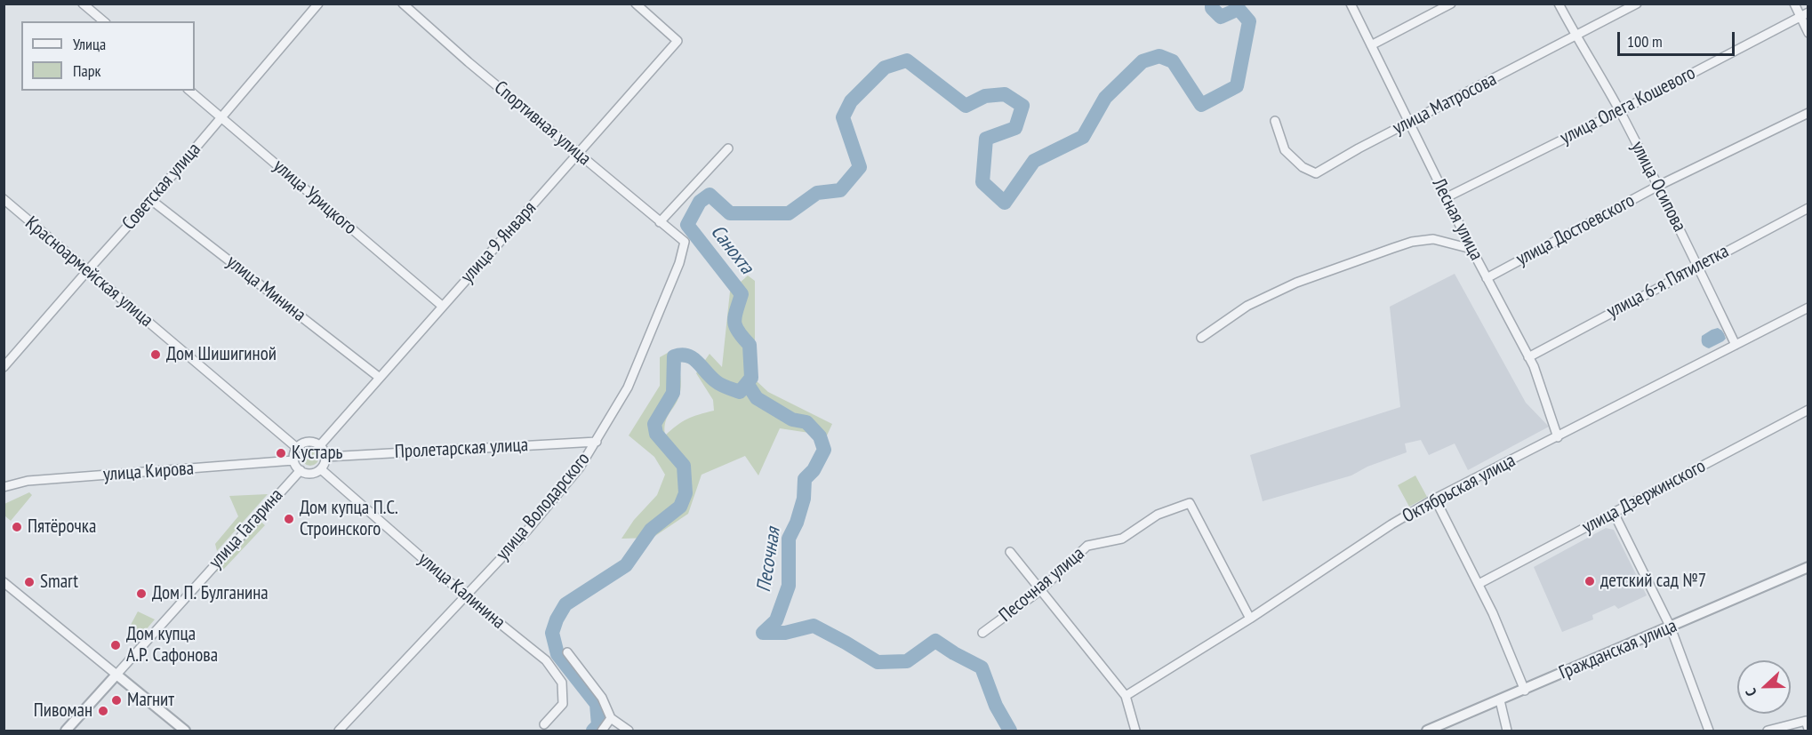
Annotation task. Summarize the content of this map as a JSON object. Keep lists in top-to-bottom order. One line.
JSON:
{"streets":{"street":["улица Матросова","улица Олега Кошевого","Спортивная улица","Советская улица","улица Осипова","улица Урицкого","Лесная улица","улица Достоевского","улица 9 Января","Красноармейская улица","улица 6-я Пятилетка","улица Минина","Пролетарская улица","улица Кирова","Октябрьская улица","улица Дзержинского","улица Володарского","улица Гагарина","Песочная улица","улица Калинина","Гражданская улица"]},"crossings":[["улица Матросова","улица Осипова"],["улица Матросова","Лесная улица"],["улица Олега Кошевого","улица Осипова"],["улица Олега Кошевого","Лесная улица"],["Спортивная улица","улица 9 Января"],["Спортивная улица","улица Володарского"],["Советская улица","улица Урицкого"],["Советская улица","Красноармейская улица"],["Советская улица","улица Минина"],["улица Осипова","улица Достоевского"],["улица Осипова","улица 6-я Пятилетка"],["улица Осипова","Октябрьская улица"],["улица Урицкого","улица 9 Января"],["Лесная улица","улица Достоевского"],["Лесная улица","улица 6-я Пятилетка"],["Лесная улица","Октябрьская улица"],["улица 9 Января","Красноармейская улица"],["улица 9 Января","улица Минина"],["улица 9 Января","Пролетарская улица"],["улица 9 Января","улица Кирова"],["улица 9 Января","улица Гагарина"],["улица 9 Января","улица Калинина"],["Красноармейская улица","Пролетарская улица"],["Красноармейская улица","улица Кирова"],["Красноармейская улица","улица Гагарина"],["Красноармейская улица","улица Калинина"],["Пролетарская улица","улица Кирова"],["Пролетарская улица","улица Володарского"],["Пролетарская улица","улица Гагарина"],["Пролетарская улица","улица Калинина"],["улица Кирова","улица Гагарина"],["улица Кирова","улица Калинина"],["Октябрьская улица","Песочная улица"],["улица Володарского","улица Калинина"],["улица Гагарина","улица Калинина"]],"water":["Санохта","Песочная"],"places":["Дом Шишигиной","Кустарь","Дом купца П.С. Строинского","Пятёрочка","детский сад №7","Smart","Дом П. Булганина","Дом купца А.Р. Сафонова","Магнит","Пивоман"],"legend":["Улица","Парк"],"scale_bar":"100 m","north":"left"}
